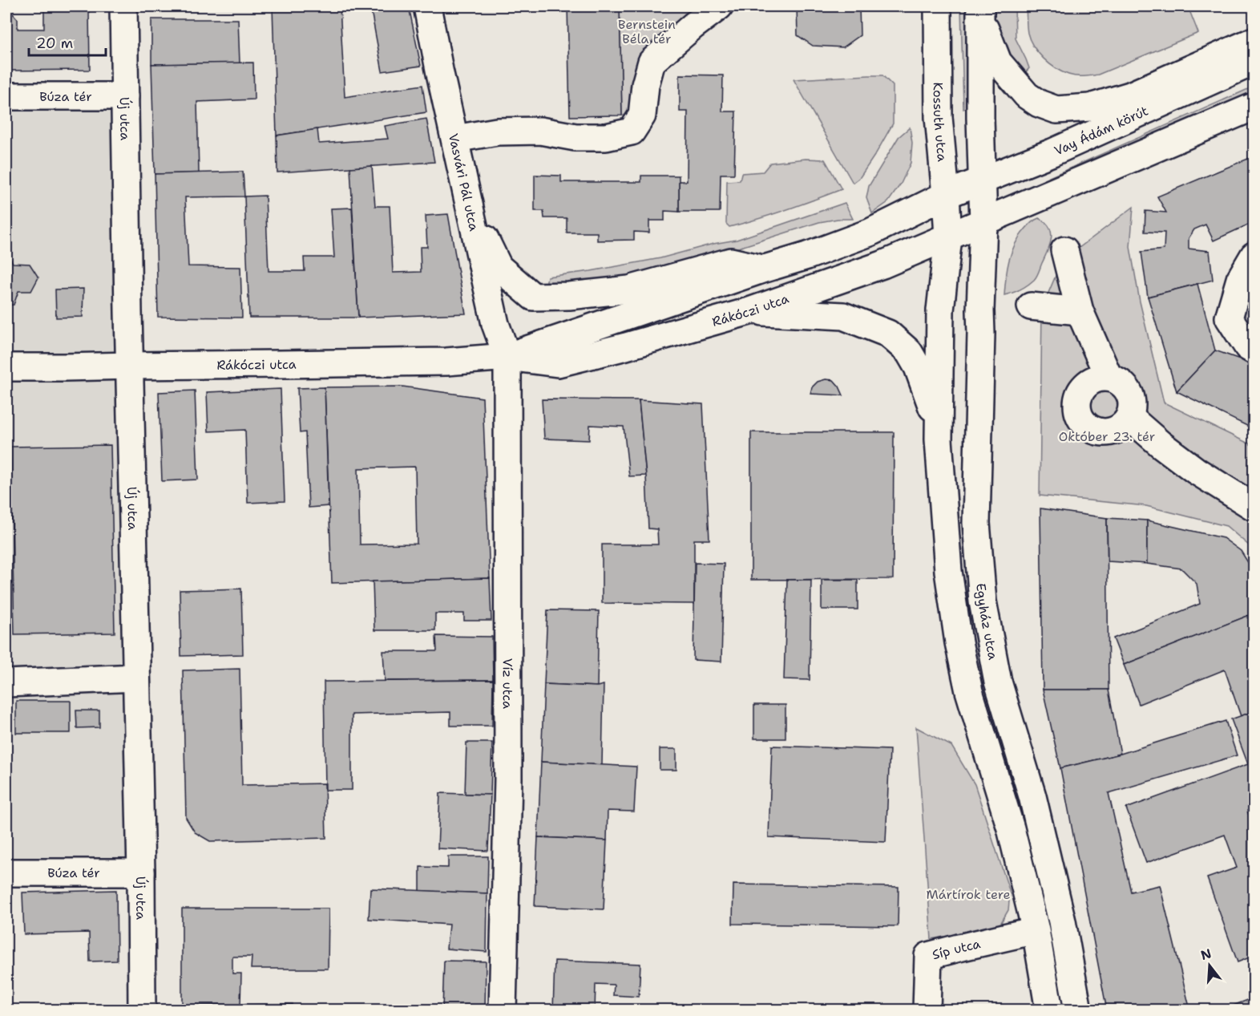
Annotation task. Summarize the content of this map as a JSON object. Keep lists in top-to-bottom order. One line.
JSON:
{"streets":{"street":["Búza tér","Új utca","Kossuth utca","Vay Ádám körút","Vasvári Pál utca","Rákóczi utca","Egyház utca","Víz utca","Síp utca"]},"crossings":[["Búza tér","Új utca"],["Új utca","Rákóczi utca"],["Kossuth utca","Vay Ádám körút"],["Kossuth utca","Rákóczi utca"],["Vay Ádám körút","Rákóczi utca"],["Vasvári Pál utca","Rákóczi utca"],["Vasvári Pál utca","Víz utca"],["Rákóczi utca","Egyház utca"],["Rákóczi utca","Víz utca"]],"parks":["Bernstein Béla tér","Október 23. tér","Mártírok tere"],"scale_bar":"20 m","north":"top"}
